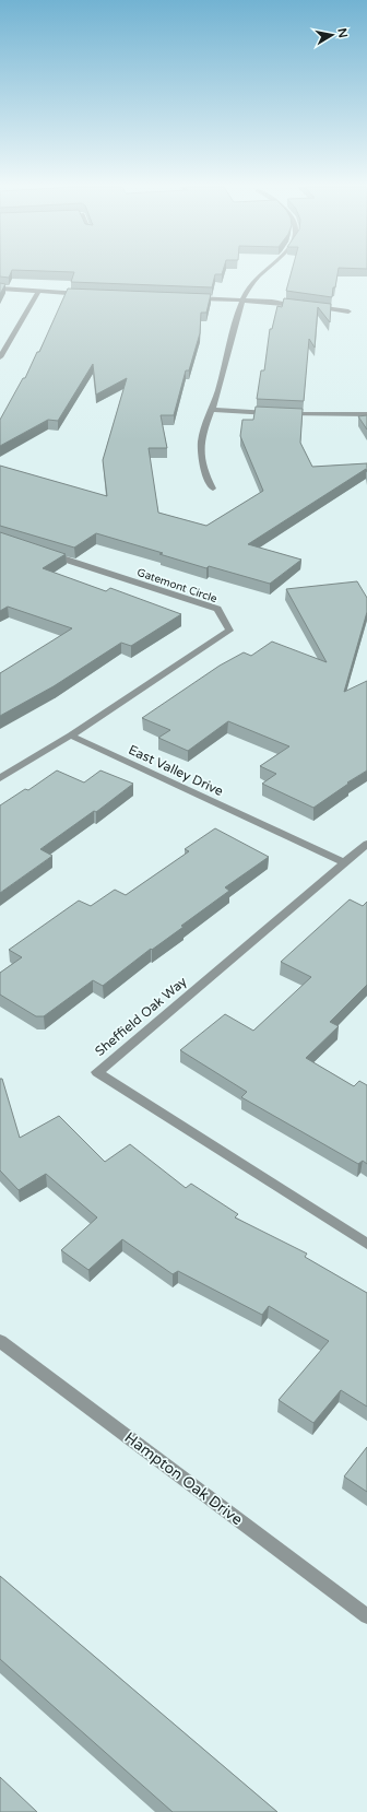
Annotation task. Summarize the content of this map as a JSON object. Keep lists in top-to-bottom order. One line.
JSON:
{"streets":{"street":["Gatemont Circle","East Valley Drive","Sheffield Oak Way","Hampton Oak Drive"]},"crossings":[["Gatemont Circle","East Valley Drive"],["East Valley Drive","Sheffield Oak Way"]],"north":"right"}
